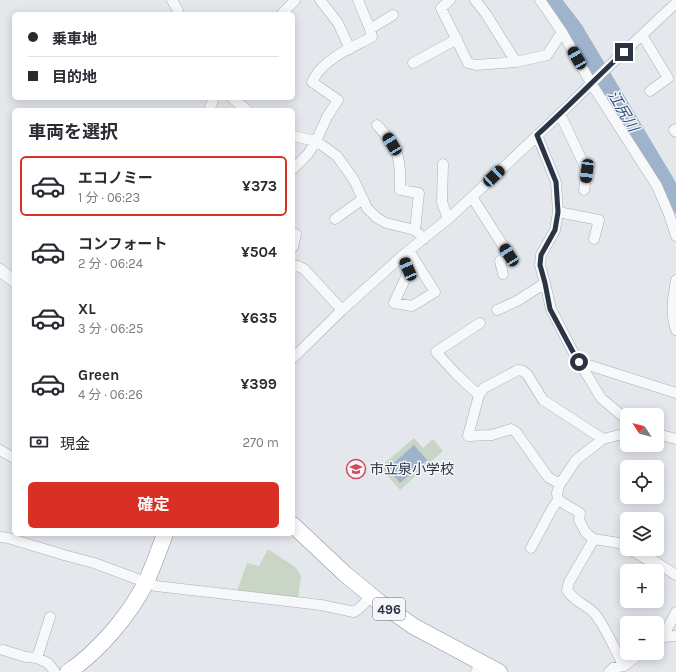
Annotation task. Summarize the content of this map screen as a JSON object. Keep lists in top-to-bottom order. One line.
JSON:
{"streets":{"highway":["496"]},"water":["江尻川"],"places":{"school or university":["市立泉小学校"]},"north":"top left","page":{"banner":["乗車地","目的地"],"heading":"車両を選択","list":[{"name":"エコノミー","note":"1 分 · 06:23","value":"¥373"},{"name":"コンフォート","note":"2 分 · 06:24","value":"¥504"},{"name":"XL","note":"3 分 · 06:25","value":"¥635"},{"name":"Green","note":"4 分 · 06:26","value":"¥399"}],"map_buttons":["+","−"],"pay":["現金","270 m"],"buttons":"確定"}}
